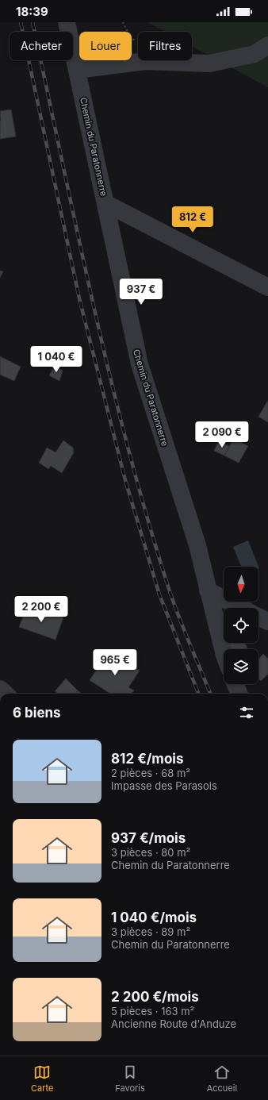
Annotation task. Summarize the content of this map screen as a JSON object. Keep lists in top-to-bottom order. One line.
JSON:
{"streets":{"street":["Chemin du Paratonnerre"]},"north":"bottom","page":{"status":"18:39","chip":["Acheter","Louer","Filtres"],"price":["812 €","937 €","1 040 €","2 090 €","2 200 €","965 €"],"heading":"6 biens","list":[{"name":"812 €/mois","note":"2 pièces · 68 m² · Impasse des Parasols"},{"name":"937 €/mois","note":"3 pièces · 80 m² · Chemin du Paratonnerre"},{"name":"1 040 €/mois","note":"3 pièces · 89 m² · Chemin du Paratonnerre"},{"name":"2 200 €/mois","note":"5 pièces · 163 m² · Ancienne Route d'Anduze"}],"tabs":["Carte","Favoris","Accueil"]}}
